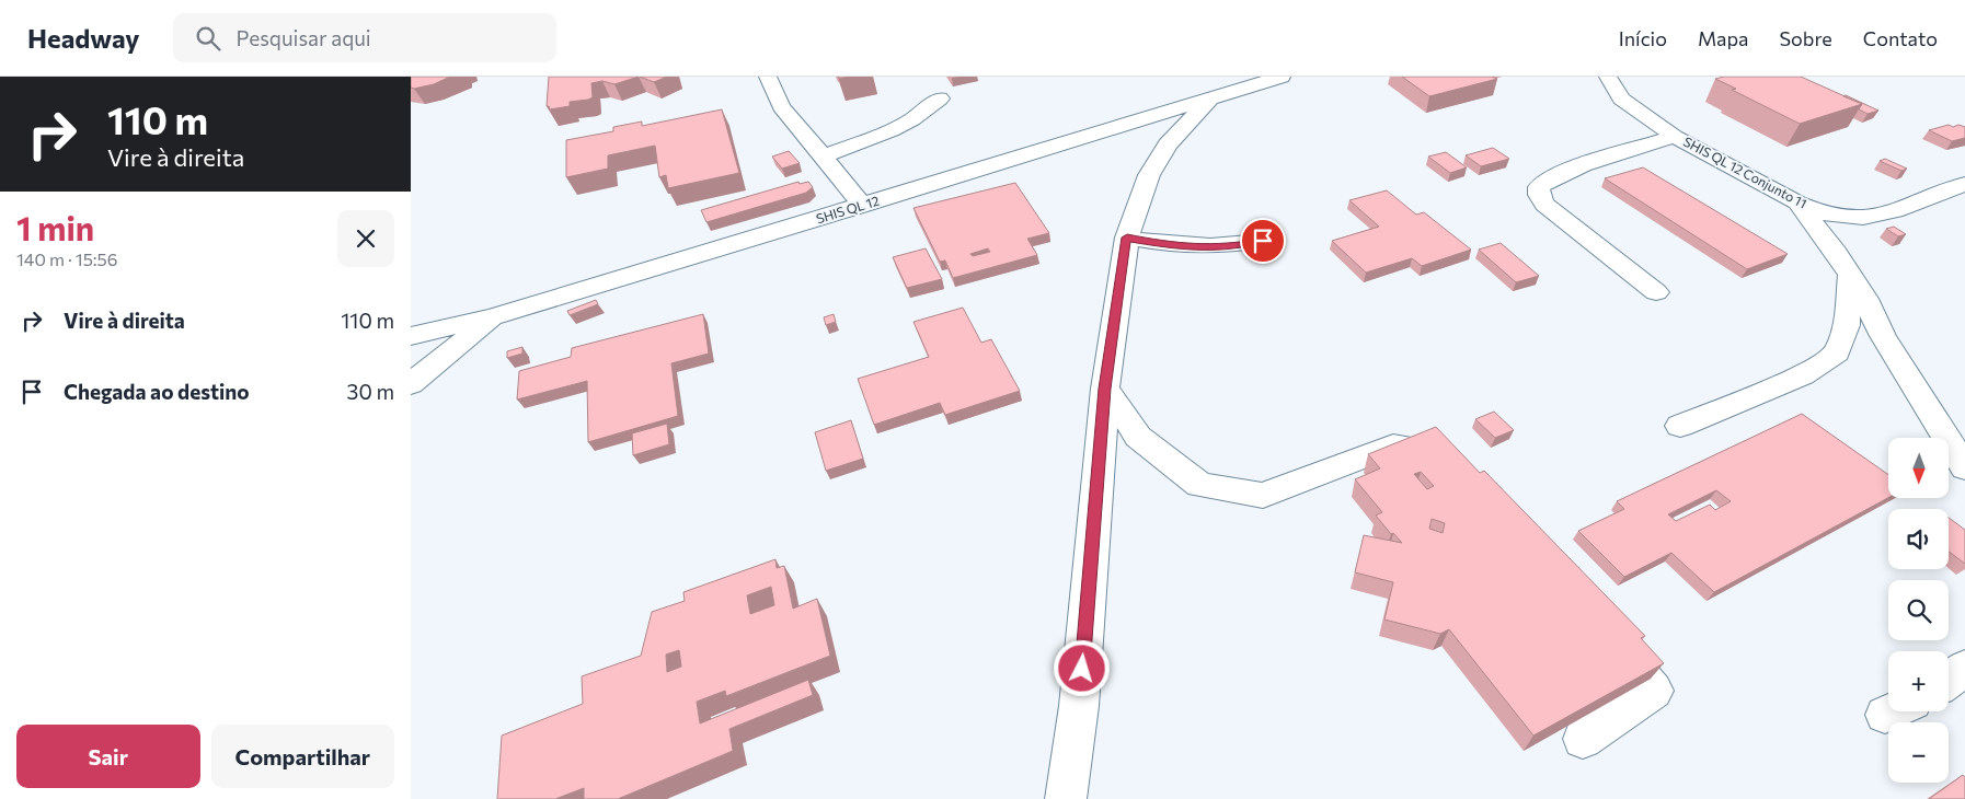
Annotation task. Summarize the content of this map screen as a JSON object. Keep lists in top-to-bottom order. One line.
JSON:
{"streets":{"street":["SHIS QL 12 Conjunto 11","SHIS QL 12"]},"north":"bottom","page":{"header":"Headway","search":"Pesquisar aqui","nav":["Início","Mapa","Sobre","Contato"],"turn":["110 m","Vire à direita"],"heading":["1 min","140 m · 15:56"],"list":[{"name":"Vire à direita","value":"110 m"},{"name":"Chegada ao destino","value":"30 m"}],"map_buttons":["+","−"],"buttons":["Sair","Compartilhar"]}}
